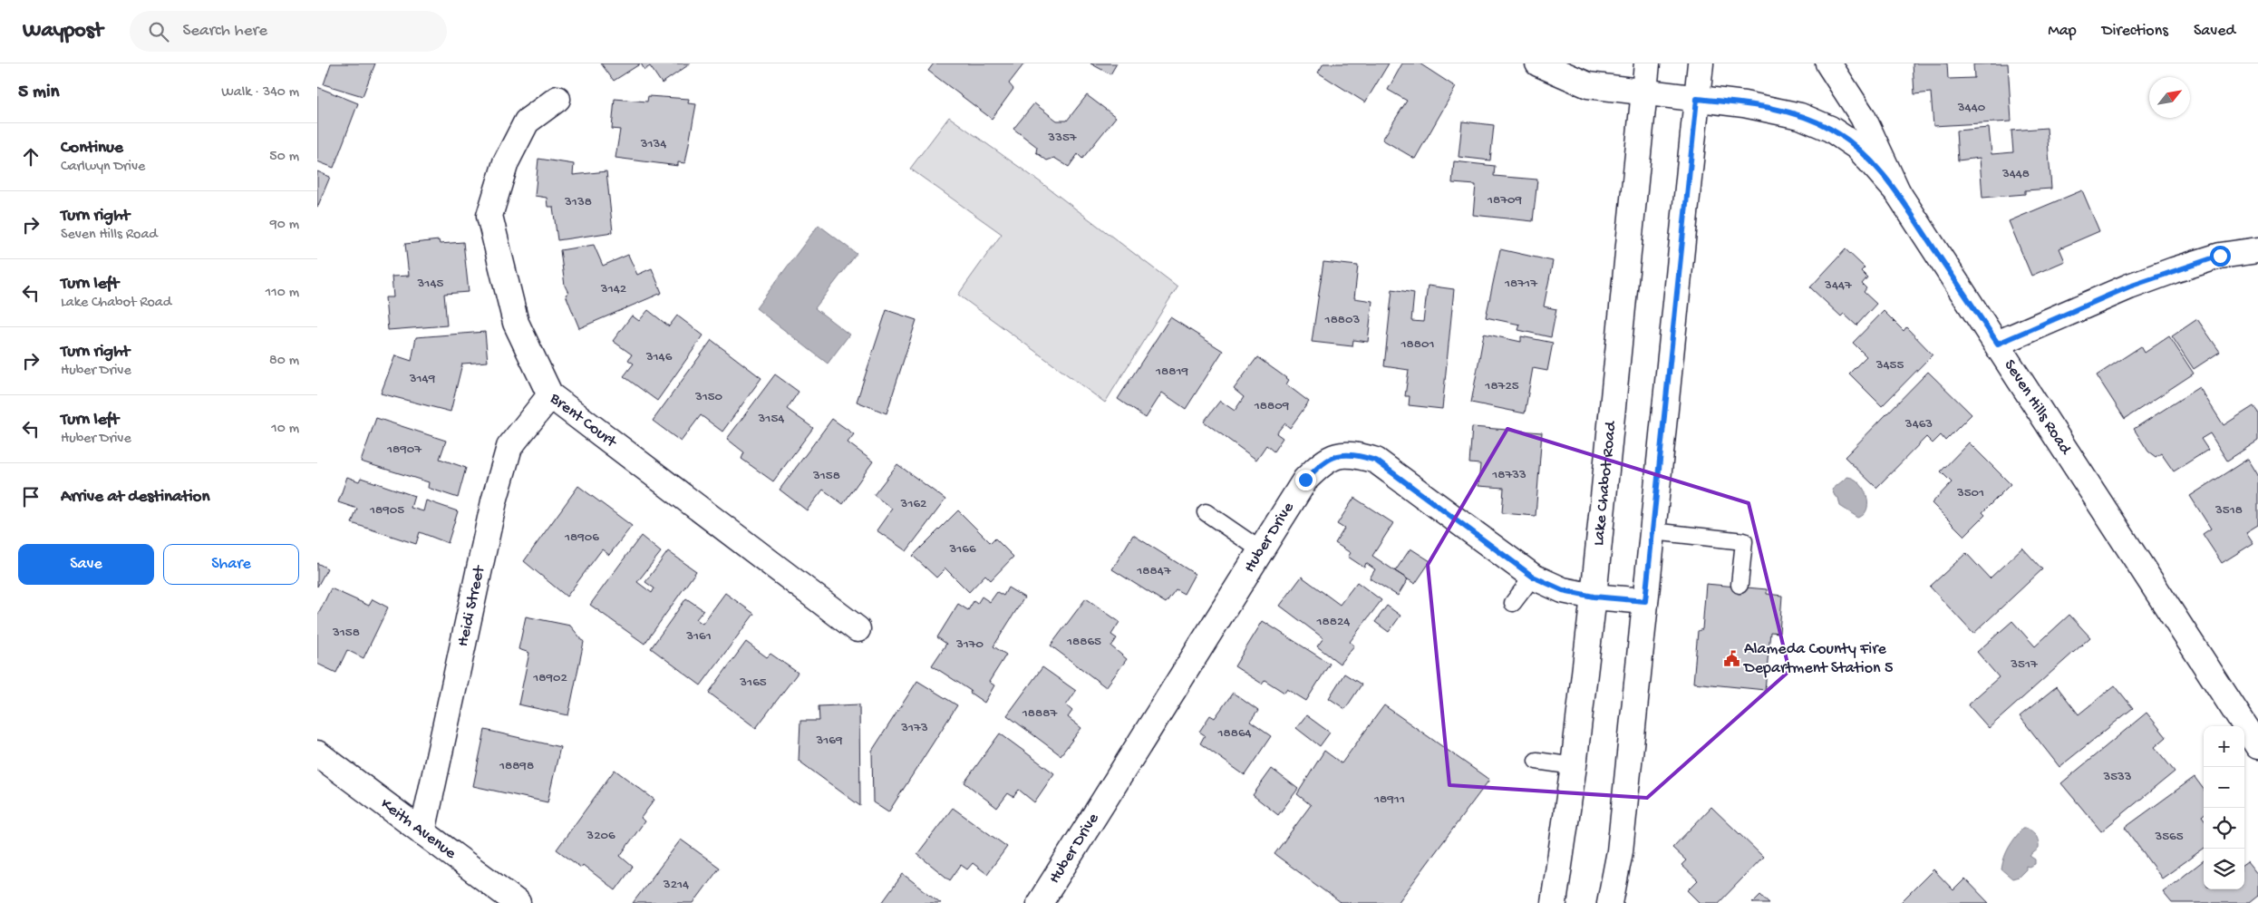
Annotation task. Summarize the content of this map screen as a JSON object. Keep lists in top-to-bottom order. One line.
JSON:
{"streets":{"street":["Seven Hills Road","Brent Court","Lake Chabot Road","Huber Drive","Heidi Street","Keith Avenue"]},"crossings":[["Seven Hills Road","Lake Chabot Road"],["Brent Court","Heidi Street"],["Lake Chabot Road","Huber Drive"],["Heidi Street","Keith Avenue"]],"places":{"public building":["Alameda County Fire Department Station 5"]},"house_numbers":["3440","3357","3134","3448","18709","3138","3145","18717","3447","3142","18803","18801","3146","3455","18819","3149","18725","3150","18809","3154","3463","18907","18733","3158","3501","3162","18905","3518","18906","3166","18847","18824","3158","3161","18865","3170","3517","18902","3165","18887","3173","18864","3169","18898","3533","18911","3206","3565","3214"],"north":"top right","page":{"header":"Waypost","search":"Search here","nav":["Map","Directions","Saved"],"heading":["5 min","Walk · 340 m"],"list":[["Continue","Carlwyn Drive","50 m"],["Turn right","Seven Hills Road","90 m"],["Turn left","Lake Chabot Road","110 m"],["Turn right","Huber Drive","80 m"],["Turn left","Huber Drive","10 m"],"Arrive at destination"],"buttons":["Save","Share"],"map_buttons":["+","−"]}}
